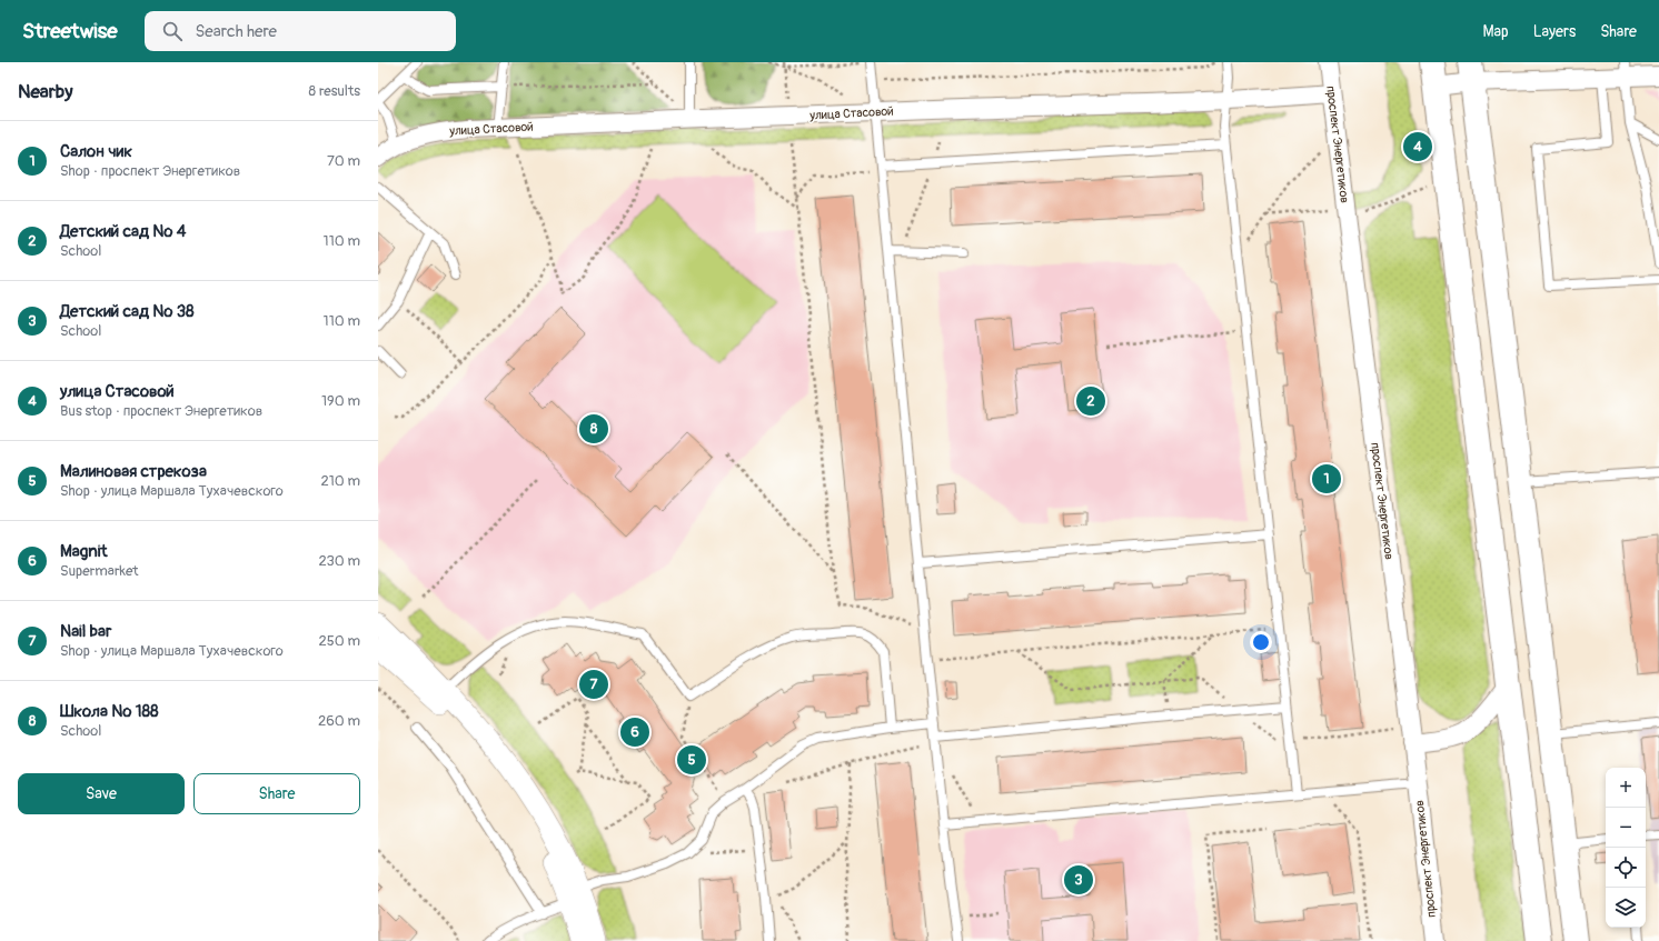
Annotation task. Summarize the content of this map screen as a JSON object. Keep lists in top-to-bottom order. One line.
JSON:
{"streets":{"street":["улица Стасовой","проспект Энергетиков"]},"crossings":[["улица Стасовой","проспект Энергетиков"]],"page":{"header":"Streetwise","search":"Search here","nav":["Map","Layers","Share"],"heading":["Nearby","8 results"],"list":[{"mark":"1","name":"Салон чик","note":"Shop · проспект Энергетиков","value":"70 m"},{"mark":"2","name":"Детский сад № 4","note":"School","value":"110 m"},{"mark":"3","name":"Детский сад № 38","note":"School","value":"110 m"},{"mark":"4","name":"улица Стасовой","note":"Bus stop · проспект Энергетиков","value":"190 m"},{"mark":"5","name":"Малиновая стрекоза","note":"Shop · улица Маршала Тухачевского","value":"210 m"},{"mark":"6","name":"Magnit","note":"Supermarket","value":"230 m"},{"mark":"7","name":"Nail bar","note":"Shop · улица Маршала Тухачевского","value":"250 m"},{"mark":"8","name":"Школа № 188","note":"School","value":"260 m"}],"pins":["4","2","8","1","7","6","5","3"],"buttons":["Save","Share"],"map_buttons":["+","−"]}}
